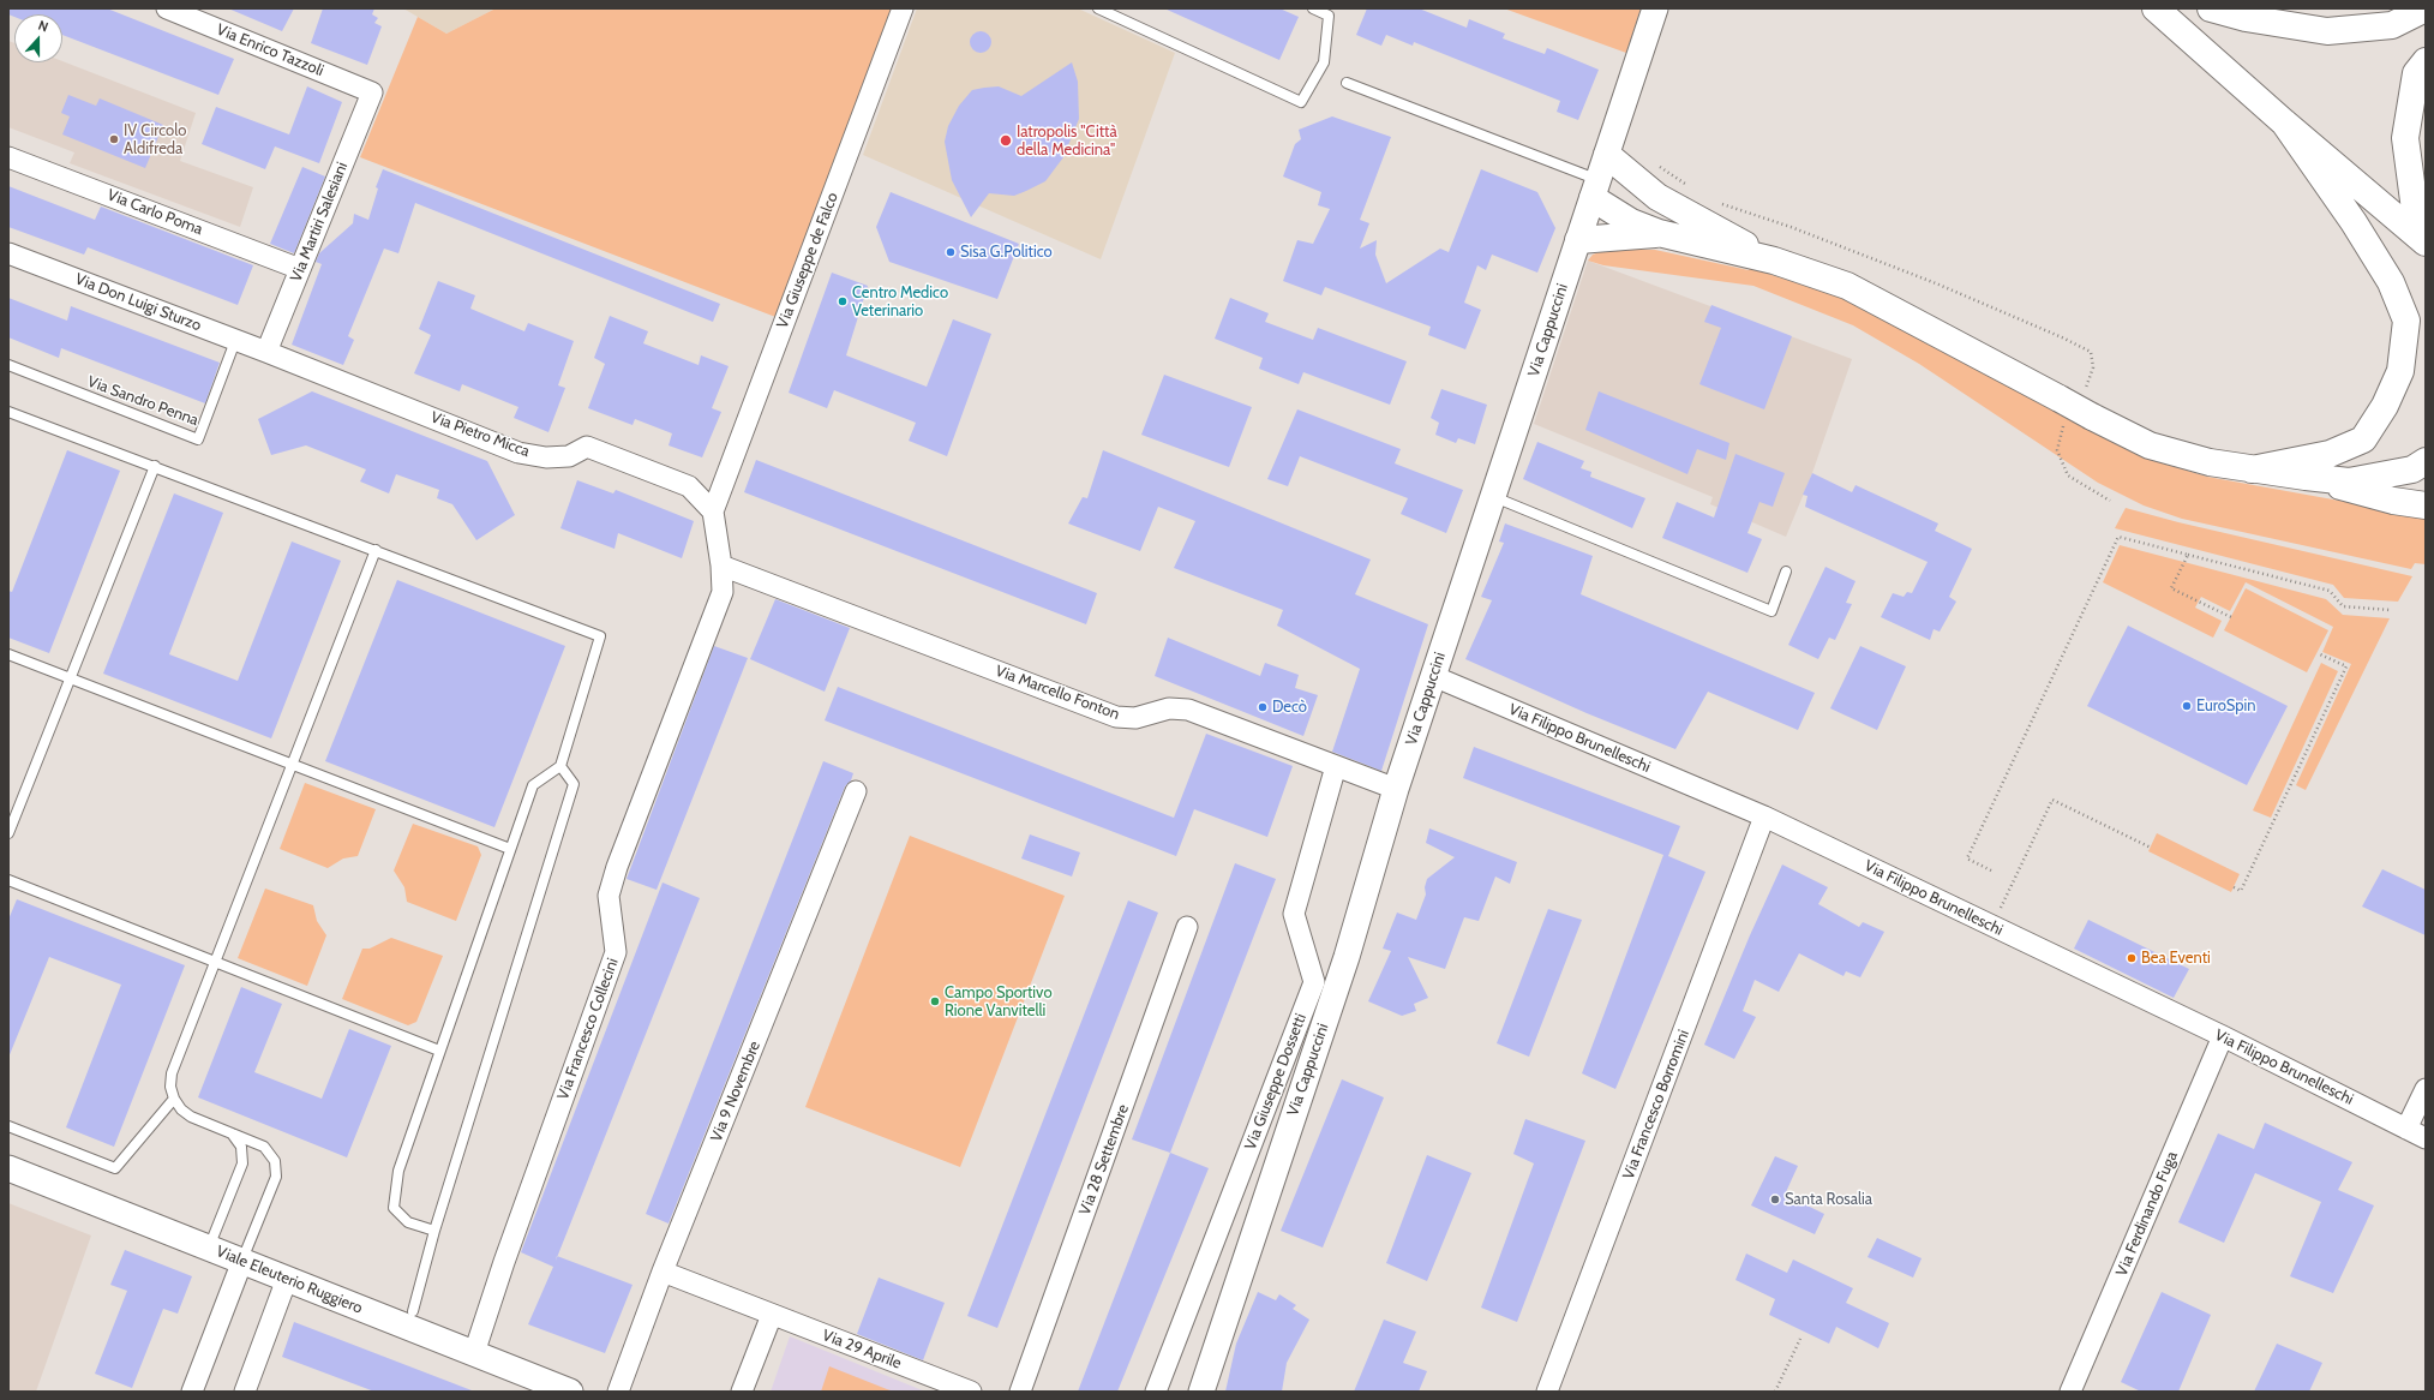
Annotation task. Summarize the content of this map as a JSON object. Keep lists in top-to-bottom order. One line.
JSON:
{"streets":{"street":["Via Enrico Tazzoli","Via Carlo Poma","Via Martiri Salesiani","Via Giuseppe de Falco","Via Don Luigi Sturzo","Via Cappuccini","Via Pietro Micca","Via Marcello Fonton","Via Filippo Brunelleschi","Via Francesco Collecini","Via Giuseppe Dossetti","Via 9 Novembre","Via Francesco Borromini","Via 28 Settembre","Via Ferdinando Fuga","Viale Eleuterio Ruggiero","Via 29 Aprile"],"lane":["Via Sandro Penna"]},"crossings":[["Via Enrico Tazzoli","Via Martiri Salesiani"],["Via Carlo Poma","Via Martiri Salesiani"],["Via Martiri Salesiani","Via Don Luigi Sturzo"],["Via Martiri Salesiani","Via Pietro Micca"],["Via Giuseppe de Falco","Via Pietro Micca"],["Via Giuseppe de Falco","Via Francesco Collecini"],["Via Don Luigi Sturzo","Via Sandro Penna"],["Via Don Luigi Sturzo","Via Pietro Micca"],["Via Cappuccini","Via Marcello Fonton"],["Via Cappuccini","Via Filippo Brunelleschi"],["Via Pietro Micca","Via Francesco Collecini"],["Via Marcello Fonton","Via Francesco Collecini"],["Via Marcello Fonton","Via Giuseppe Dossetti"],["Via Filippo Brunelleschi","Via Francesco Borromini"],["Via Filippo Brunelleschi","Via Ferdinando Fuga"],["Via Francesco Collecini","Viale Eleuterio Ruggiero"],["Via 9 Novembre","Via 29 Aprile"]],"places":["IV Circolo Aldifreda","Iatropolis \"Città della Medicina\"","Sisa G.Politico","Centro Medico Veterinario","EuroSpin","Decò","Bea Eventi","Campo Sportivo Rione Vanvitelli","Santa Rosalia"],"north":"top"}
